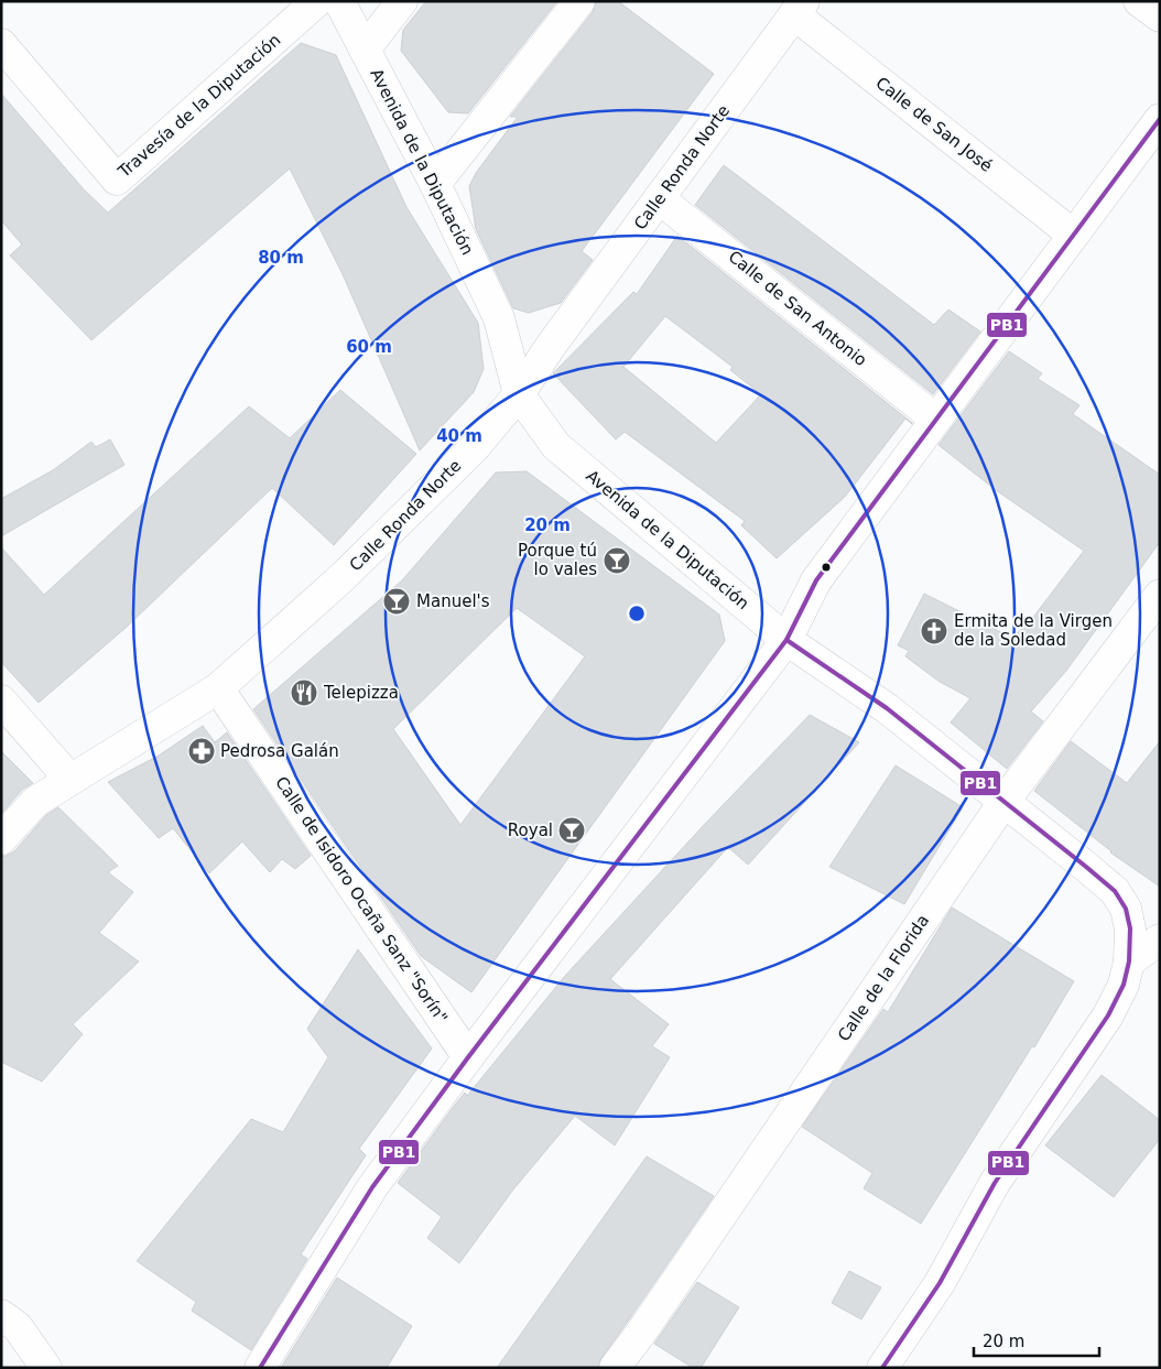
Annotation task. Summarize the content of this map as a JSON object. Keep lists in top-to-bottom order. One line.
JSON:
{"streets":{"street":["Travesía de la Diputación","Calle de San José","Avenida de la Diputación","Calle Ronda Norte","Calle de San Antonio","Calle de Isidoro Ocaña Sanz \"Sorín\"","Calle de la Florida"]},"crossings":[["Calle de San José","Calle Ronda Norte"],["Avenida de la Diputación","Calle Ronda Norte"],["Avenida de la Diputación","Calle de la Florida"],["Calle Ronda Norte","Calle de San Antonio"],["Calle Ronda Norte","Calle de Isidoro Ocaña Sanz \"Sorín\""]],"places":{"bar":["Porque tú lo vales","Manuel's","Royal"],"church":["Ermita de la Virgen de la Soledad"],"restaurant":["Telepizza"],"pharmacy":["Pedrosa Galán"]},"lines":["transit line PB1"],"scale_bar":"20 m","rings":["80 m","60 m","40 m","20 m"]}
